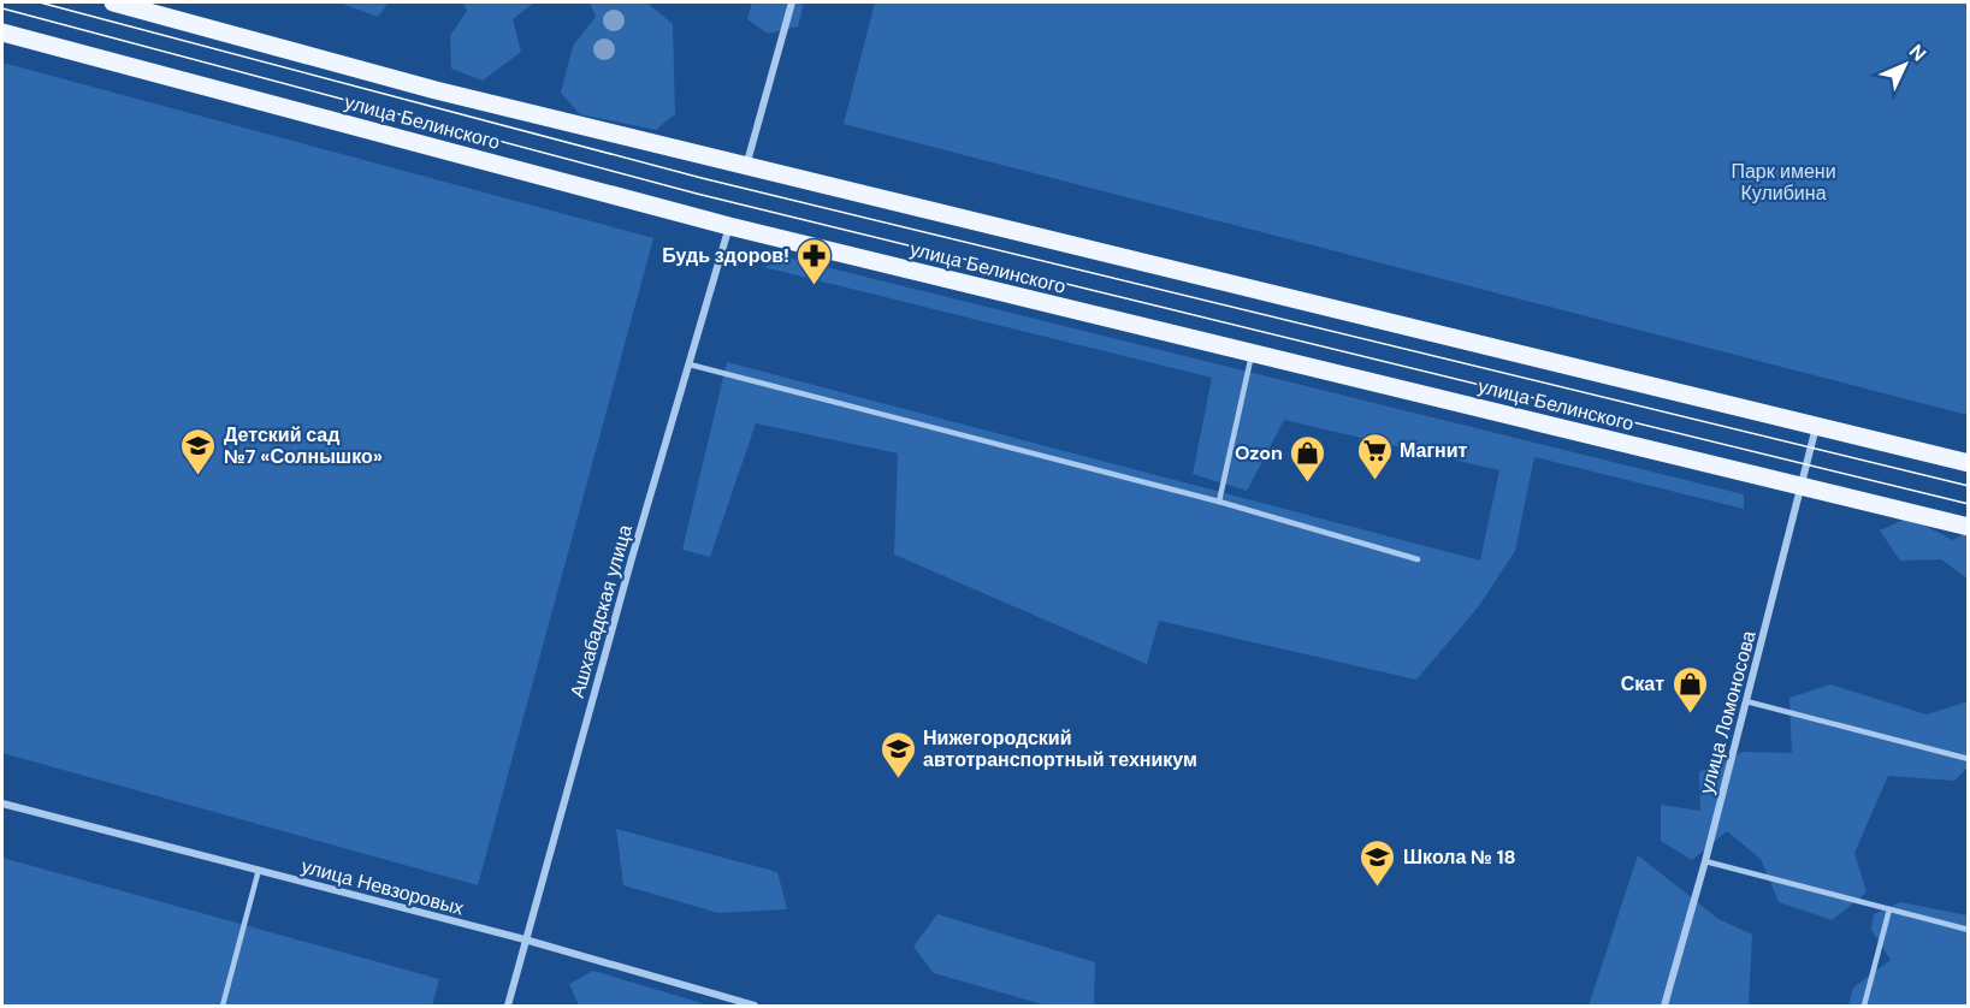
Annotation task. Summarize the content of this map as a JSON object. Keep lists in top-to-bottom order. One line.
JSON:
{"streets":{"main road":["улица Белинского"],"street":["Ашхабадская улица","улица Ломоносова","улица Невзоровых"]},"crossings":[["улица Белинского","Ашхабадская улица"],["улица Белинского","улица Ломоносова"],["Ашхабадская улица","улица Невзоровых"]],"parks":["Парк имени Кулибина"],"places":{"pharmacy":["Будь здоров!"],"school or university":["Детский сад №7 «Солнышко»","Нижегородский автотранспортный техникум","Школа № 18"],"supermarket":["Магнит"],"shop":["Ozon","Скат"]},"north":"top right"}
